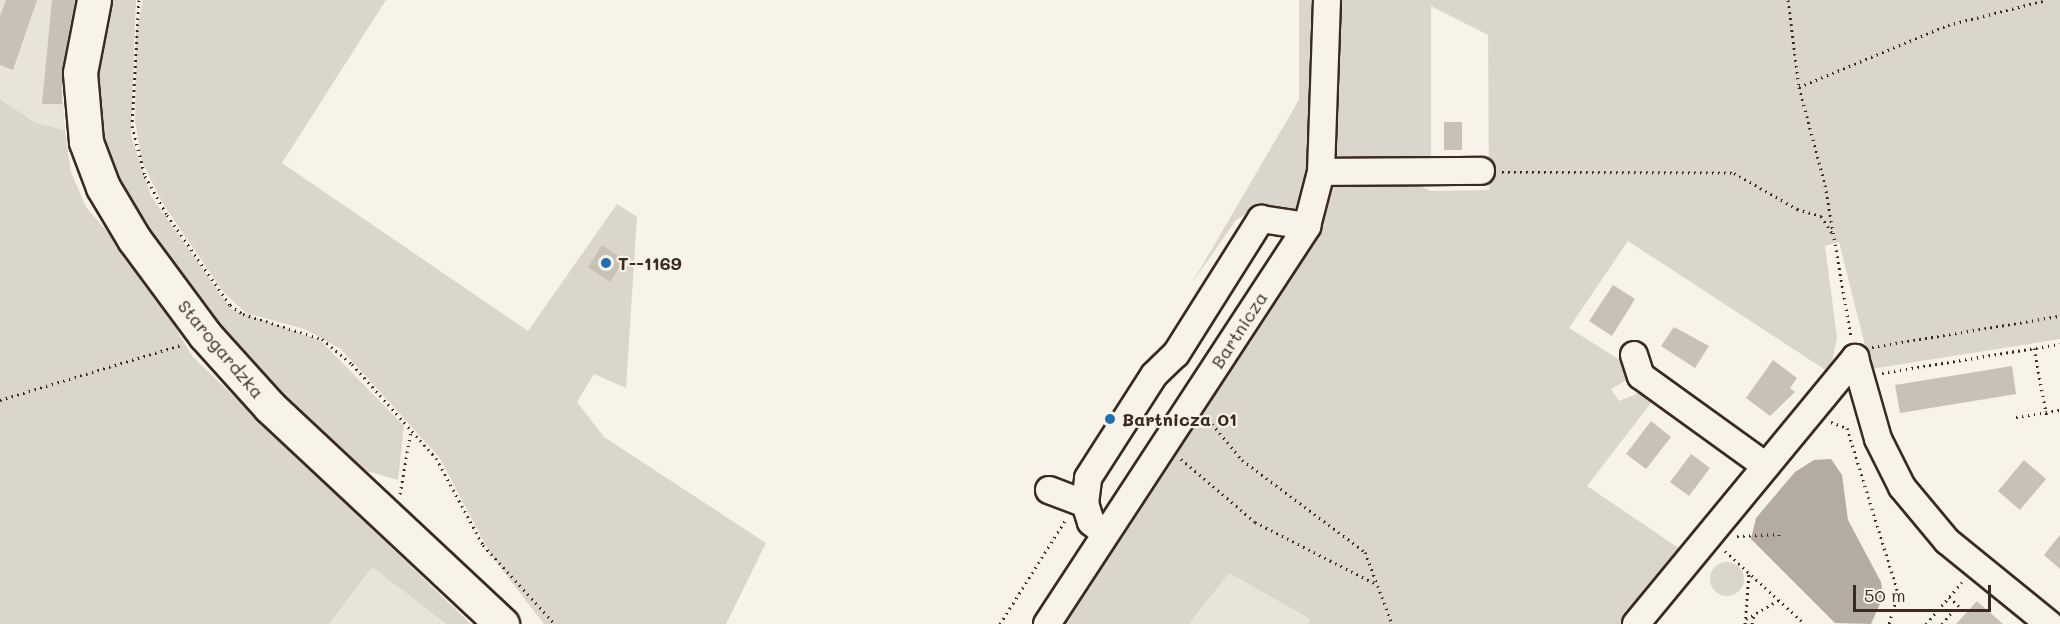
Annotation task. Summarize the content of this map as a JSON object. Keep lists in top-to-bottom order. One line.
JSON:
{"streets":{"main road":["Starogardzka"],"street":["Bartnicza"]},"places":["T--1169","Bartnicza 01"],"scale_bar":"50 m"}
